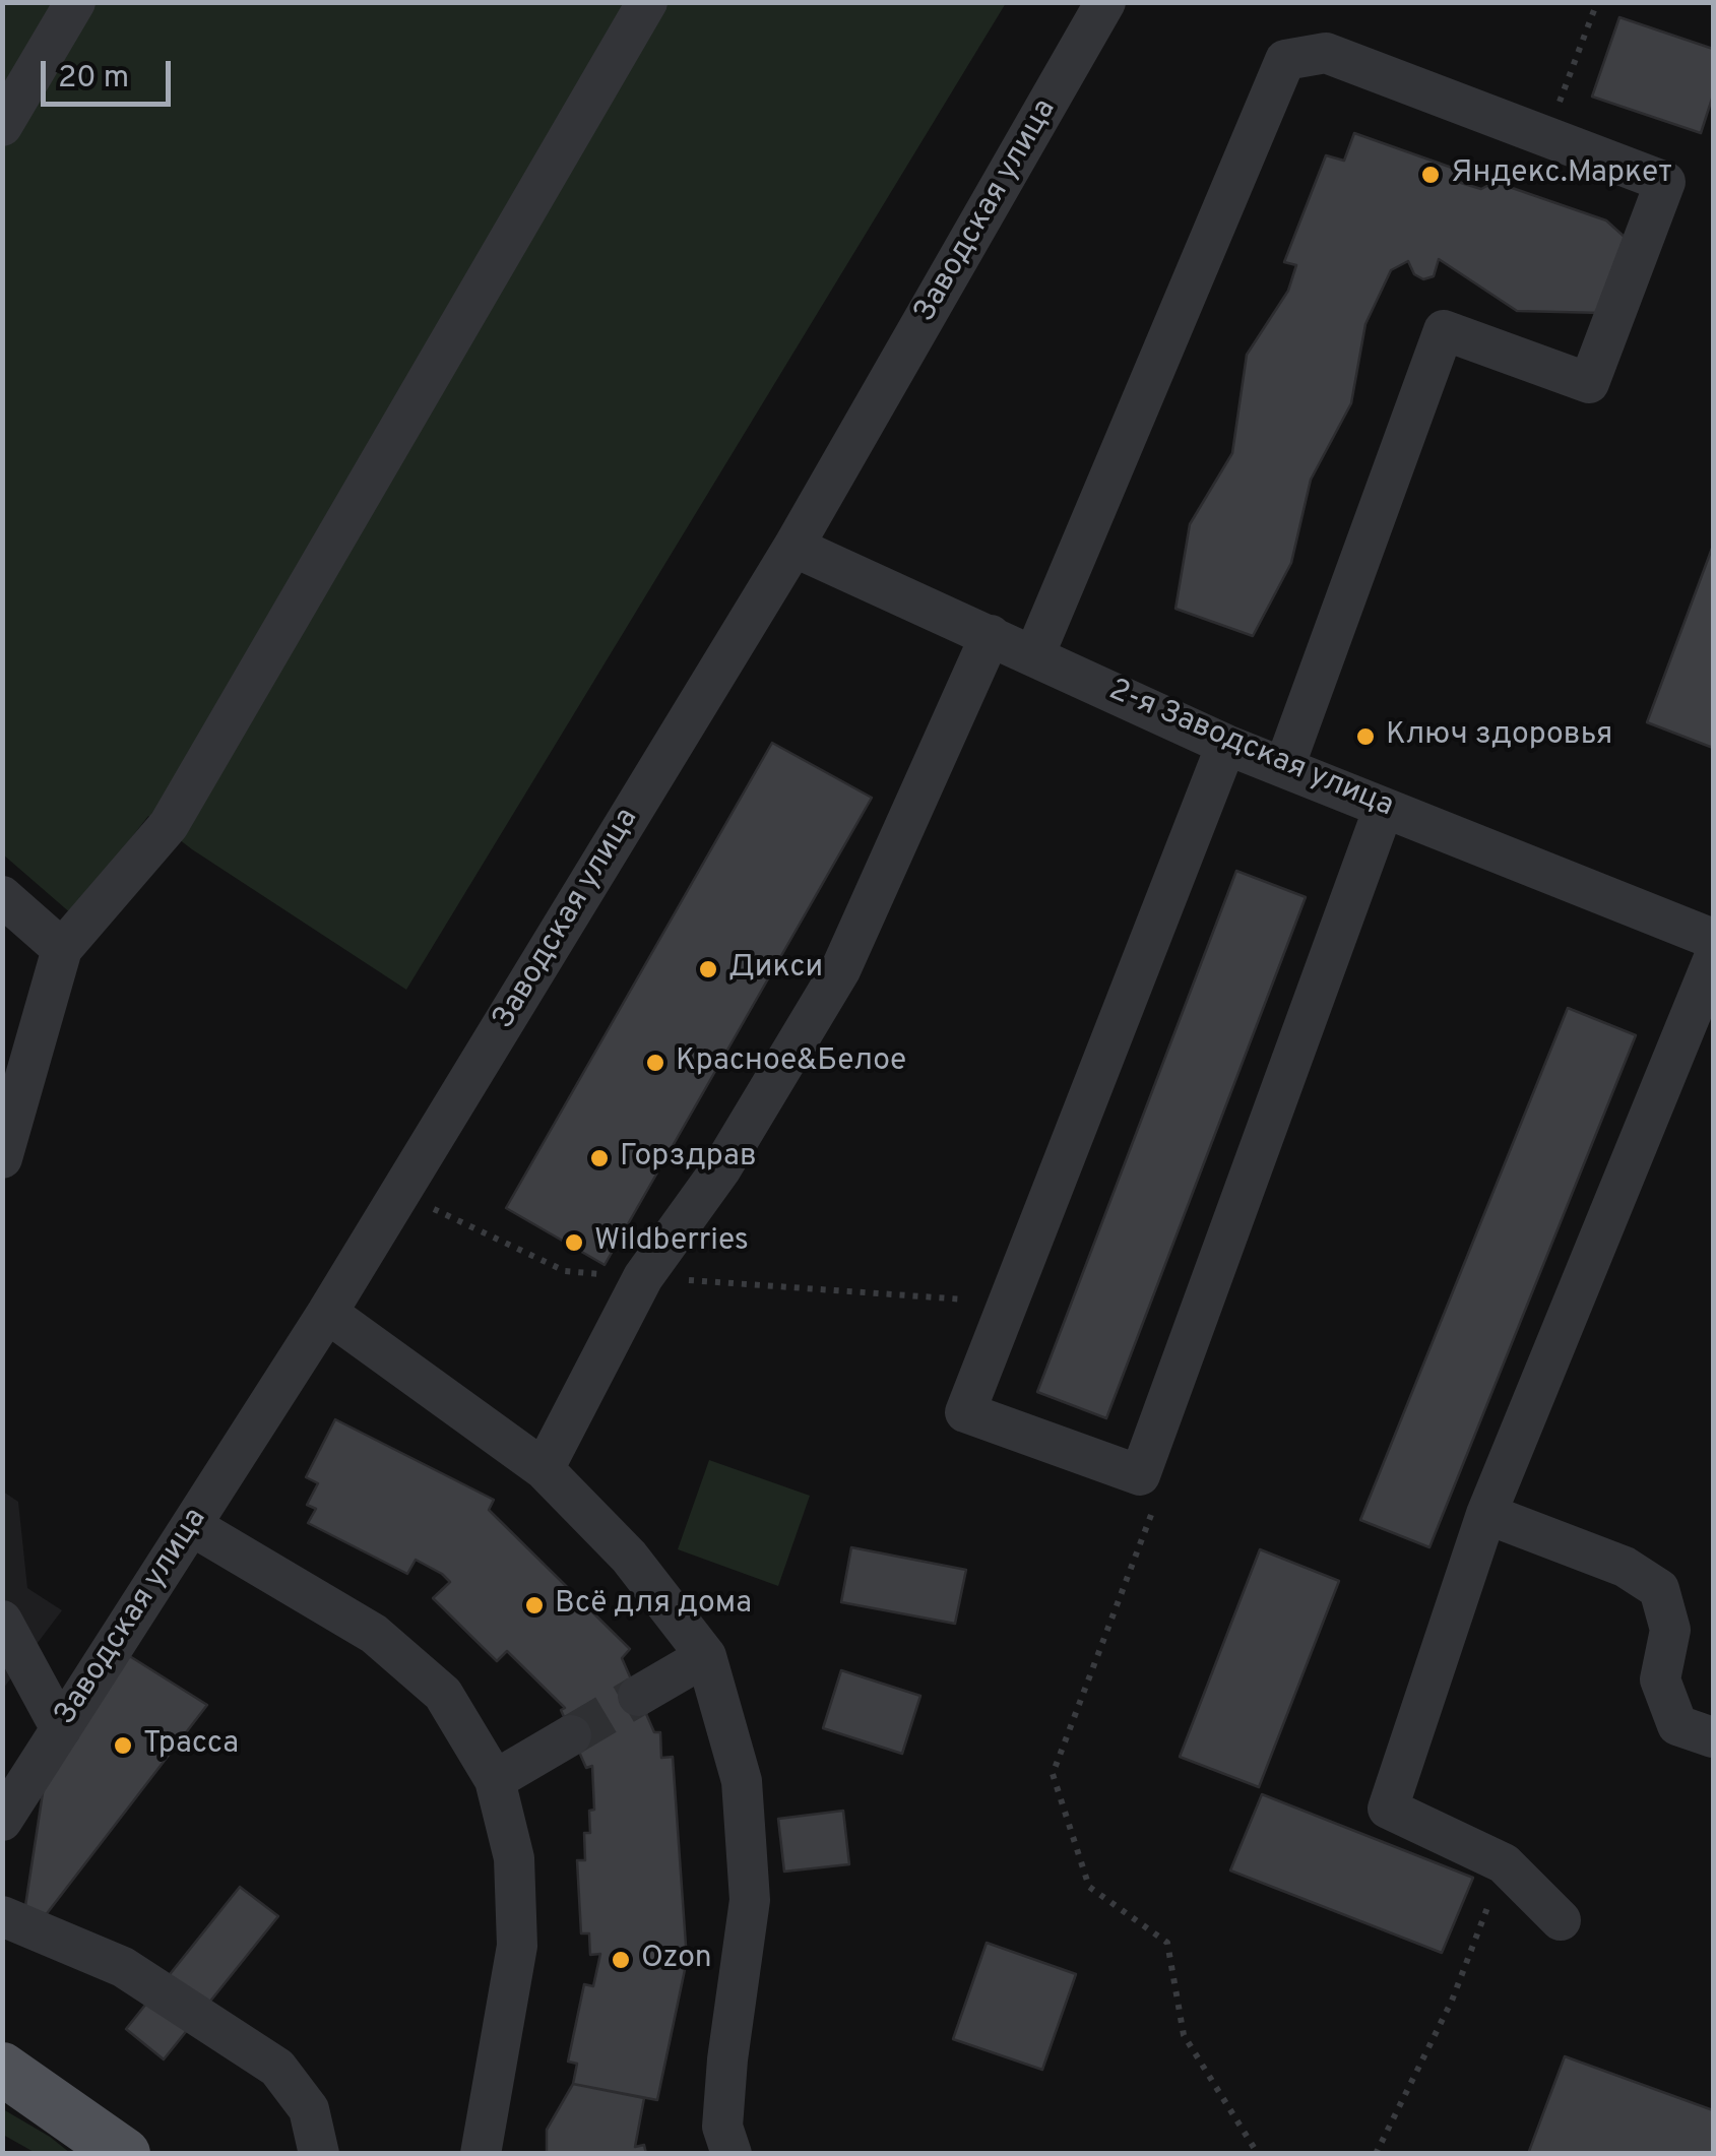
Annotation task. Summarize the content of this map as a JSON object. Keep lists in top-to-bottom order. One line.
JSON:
{"streets":{"street":["Заводская улица","2-я Заводская улица"]},"crossings":[["Заводская улица","2-я Заводская улица"]],"places":["Яндекс.Маркет","Ключ здоровья","Дикси","Красное&Белое","Горздрав","Wildberries","Всё для дома","Трасса","Ozon"],"scale_bar":"20 m"}
